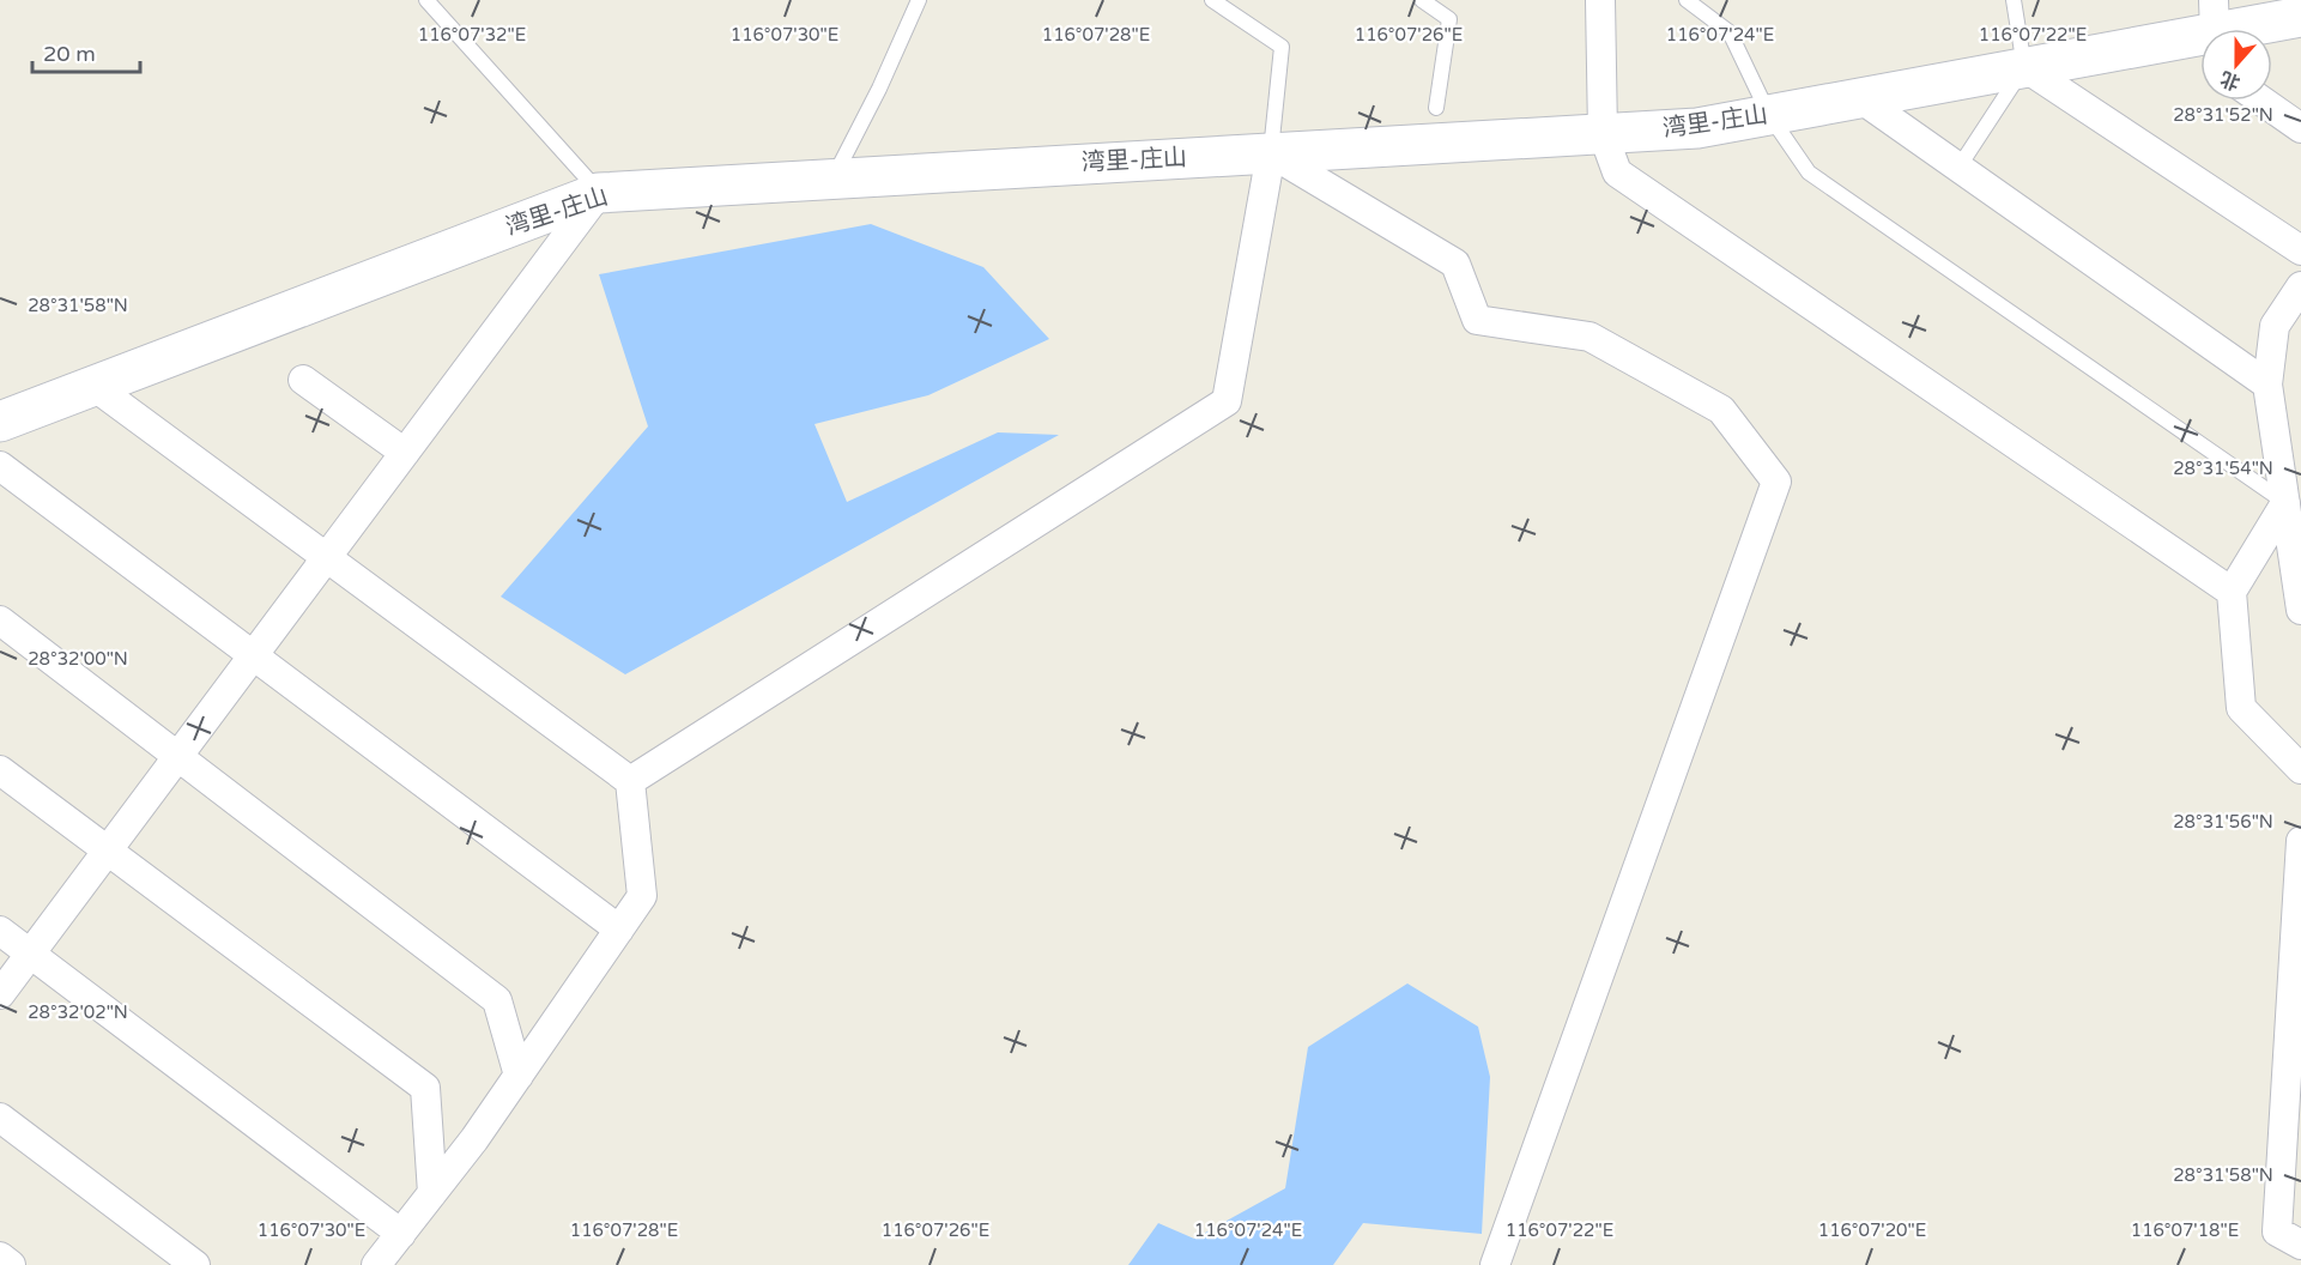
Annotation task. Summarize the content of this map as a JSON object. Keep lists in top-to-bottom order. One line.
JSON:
{"streets":{"main road":["湾里-庄山"]},"scale_bar":"20 m","north":"bottom","coordinates":["116°07'30\"E","116°07'28\"E","116°07'24\"E","116°07'22\"E","116°07'32\"E","116°07'26\"E","28°31'52\"N","28°31'58\"N","28°31'54\"N","28°32'00\"N","28°31'56\"N","28°32'02\"N","116°07'20\"E","116°07'18\"E"]}
